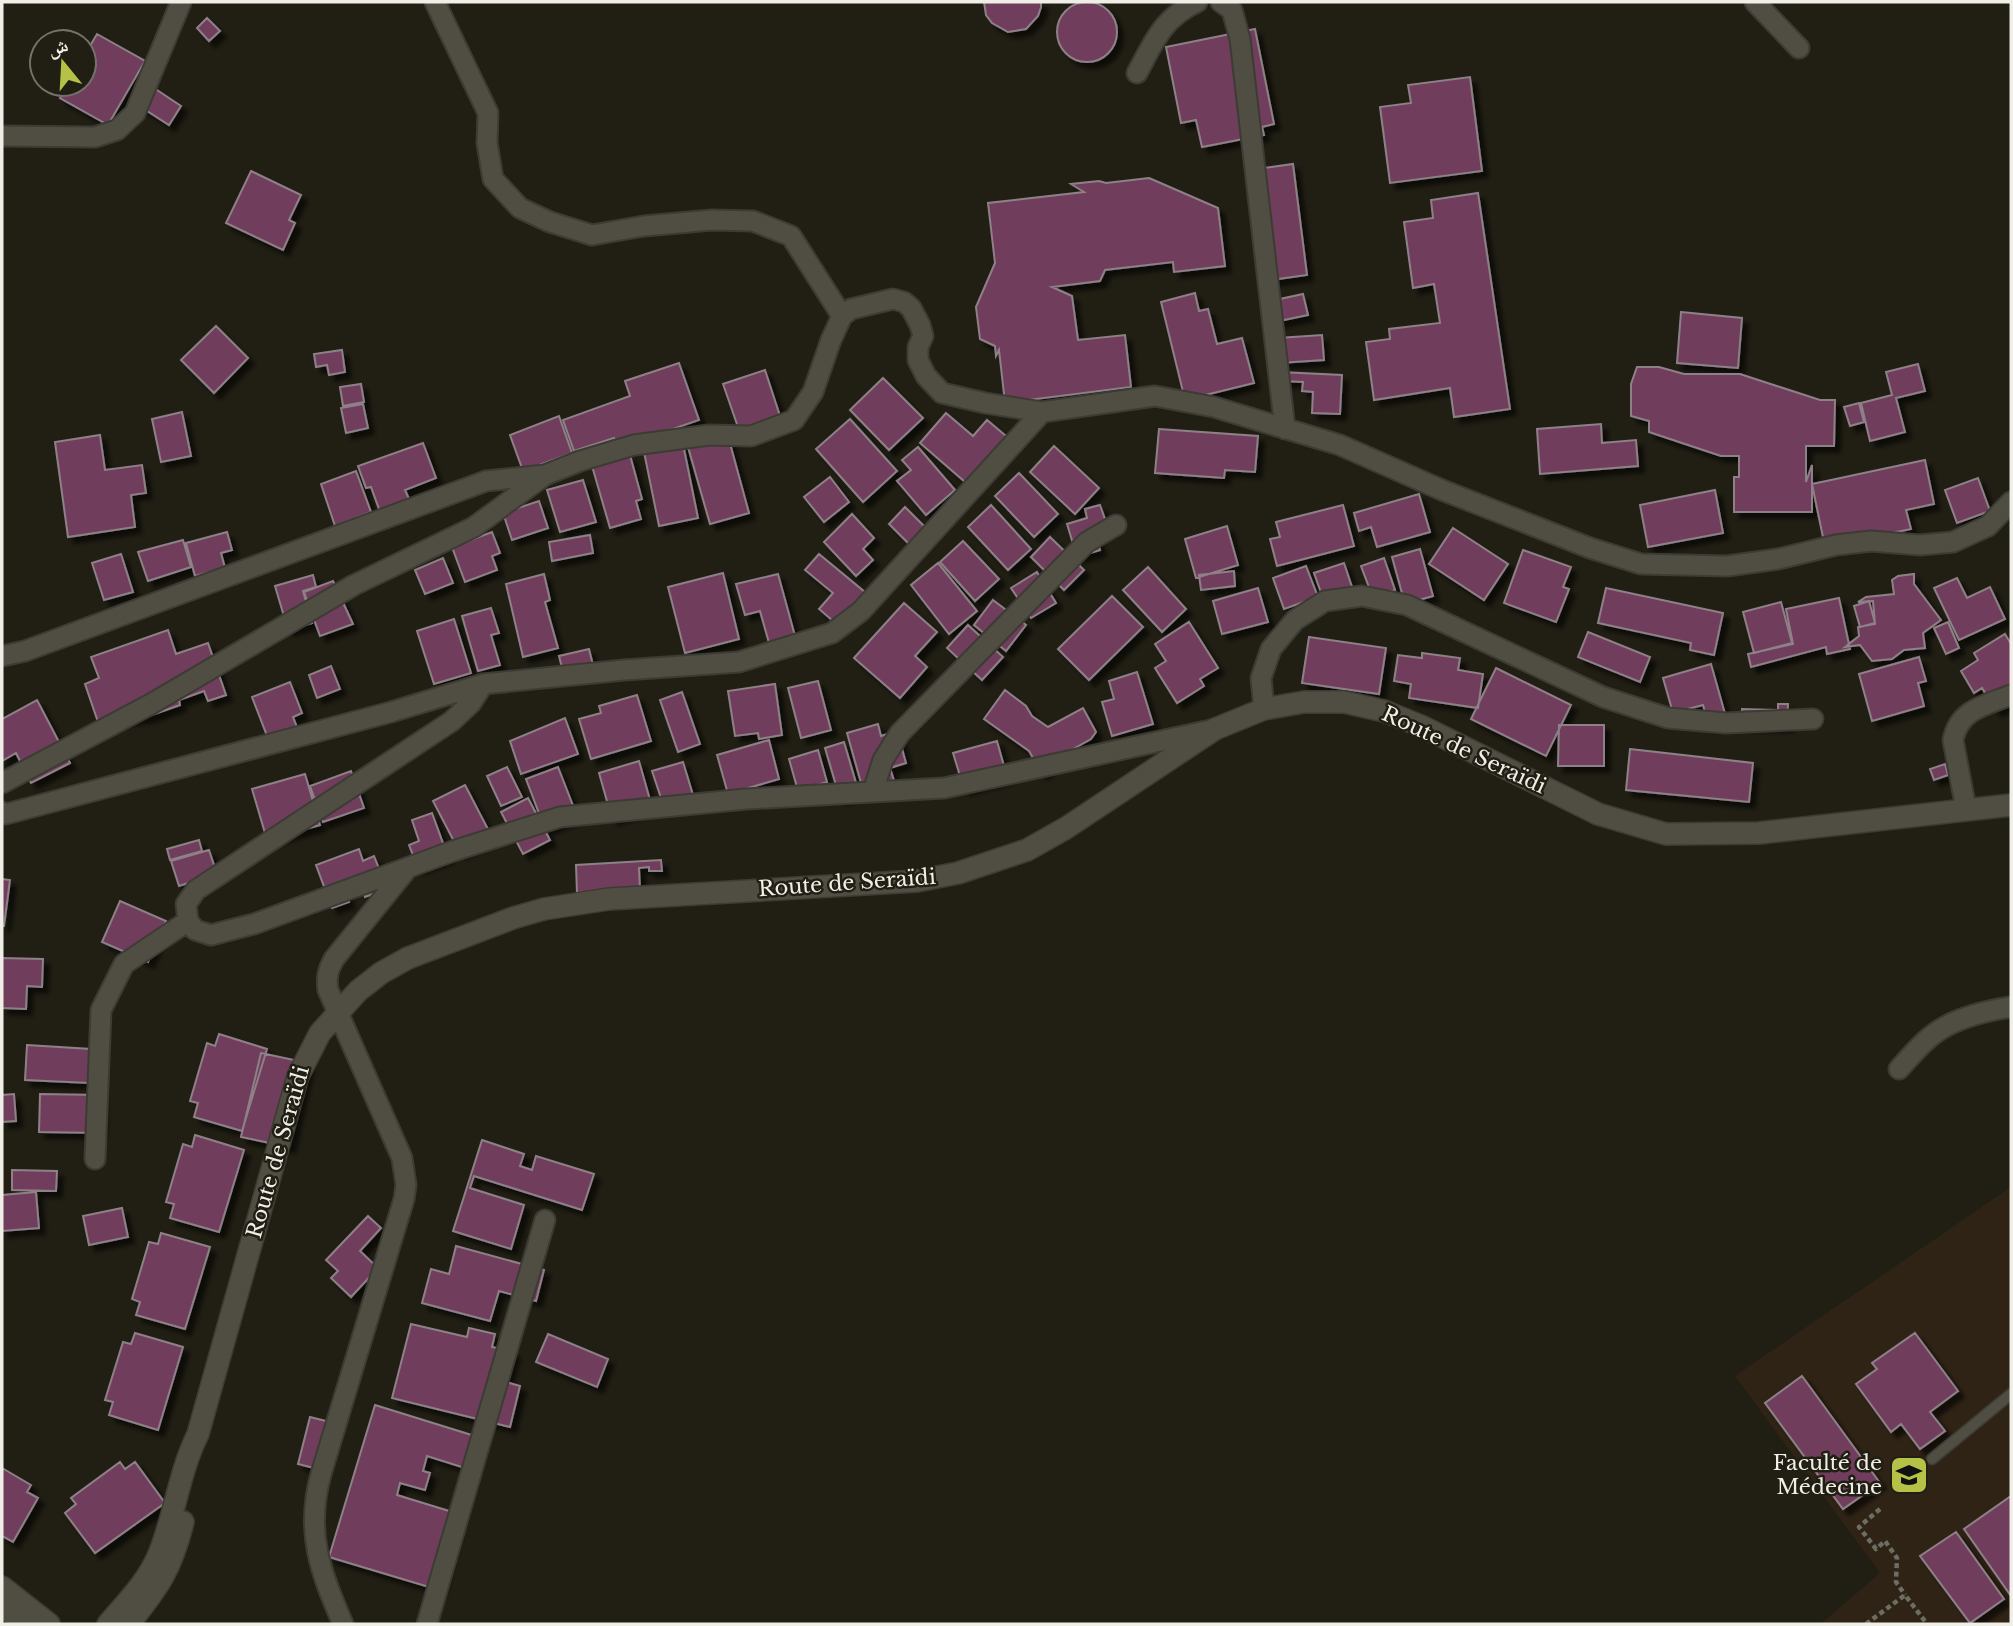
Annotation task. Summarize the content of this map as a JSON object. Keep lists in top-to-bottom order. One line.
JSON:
{"streets":{"street":["Route de Seraïdi"]},"places":{"school or university":["Faculté de Médecine"]},"north":"top"}
